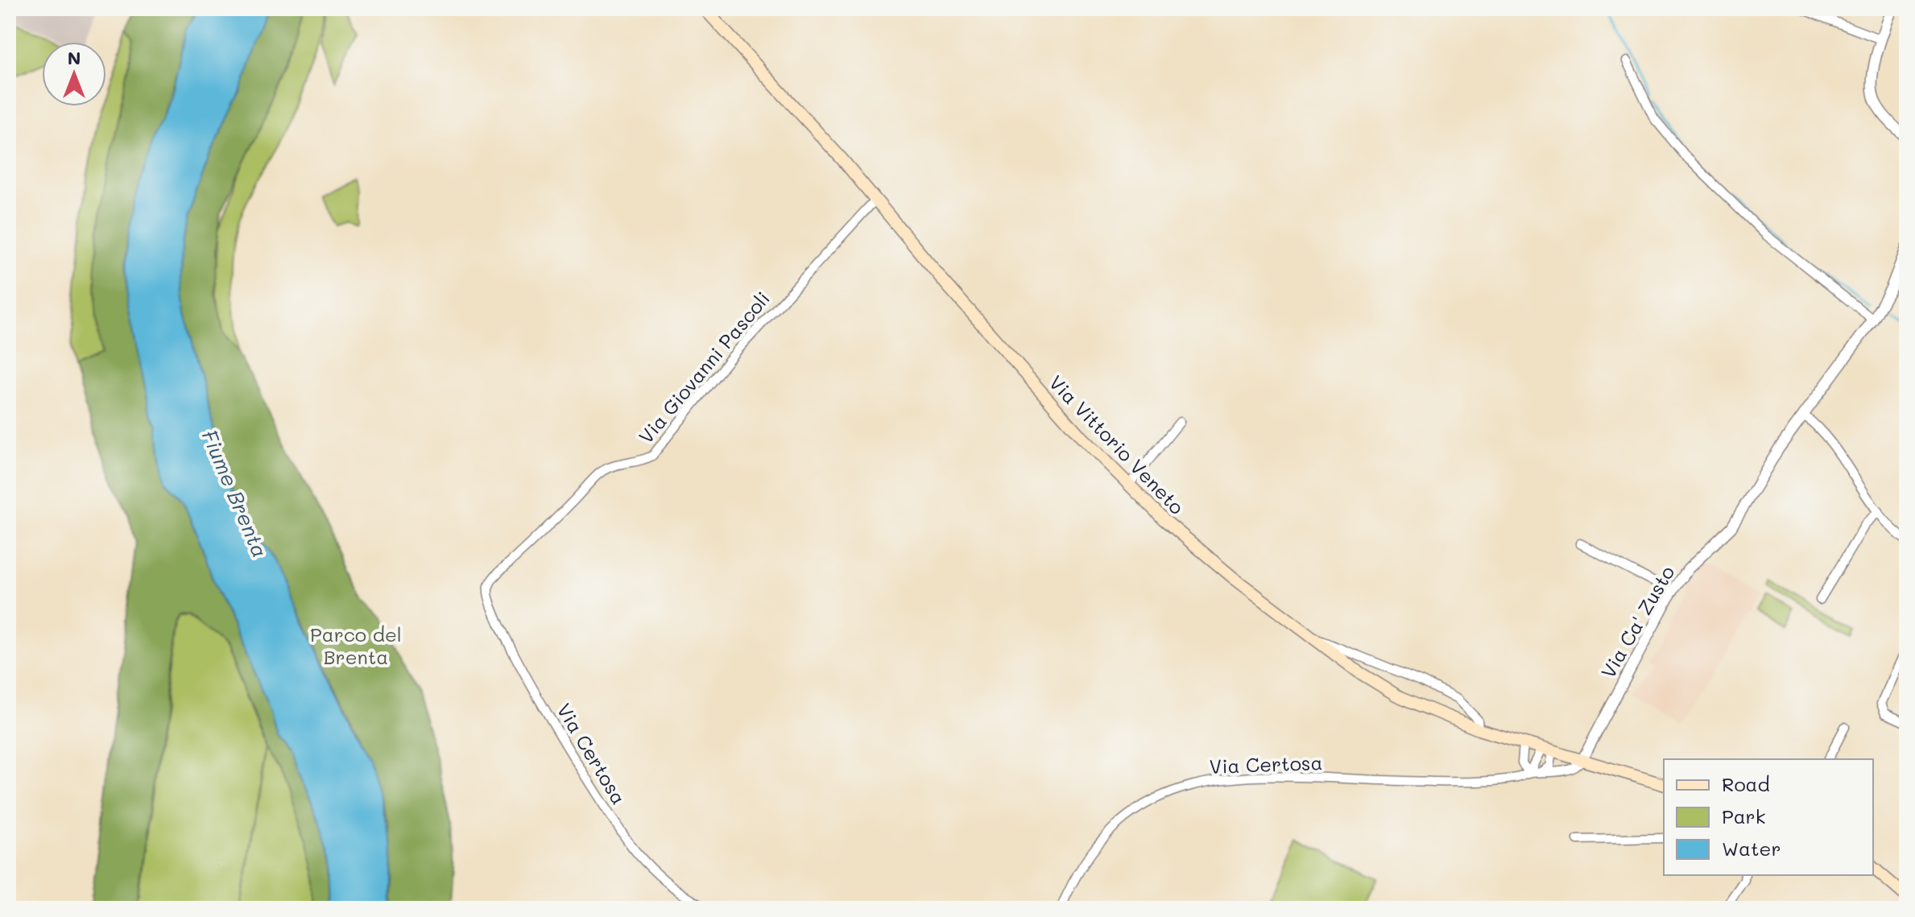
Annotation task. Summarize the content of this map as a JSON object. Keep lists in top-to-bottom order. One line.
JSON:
{"streets":{"main road":["Via Vittorio Veneto"],"street":["Via Giovanni Pascoli","Via Ca' Zusto","Via Certosa"]},"crossings":[["Via Giovanni Pascoli","Via Vittorio Veneto"],["Via Giovanni Pascoli","Via Certosa"],["Via Vittorio Veneto","Via Ca' Zusto"],["Via Vittorio Veneto","Via Certosa"],["Via Ca' Zusto","Via Certosa"]],"water":["Fiume Brenta"],"parks":["Parco del Brenta"],"legend":["Road","Park","Water"],"north":"top"}
